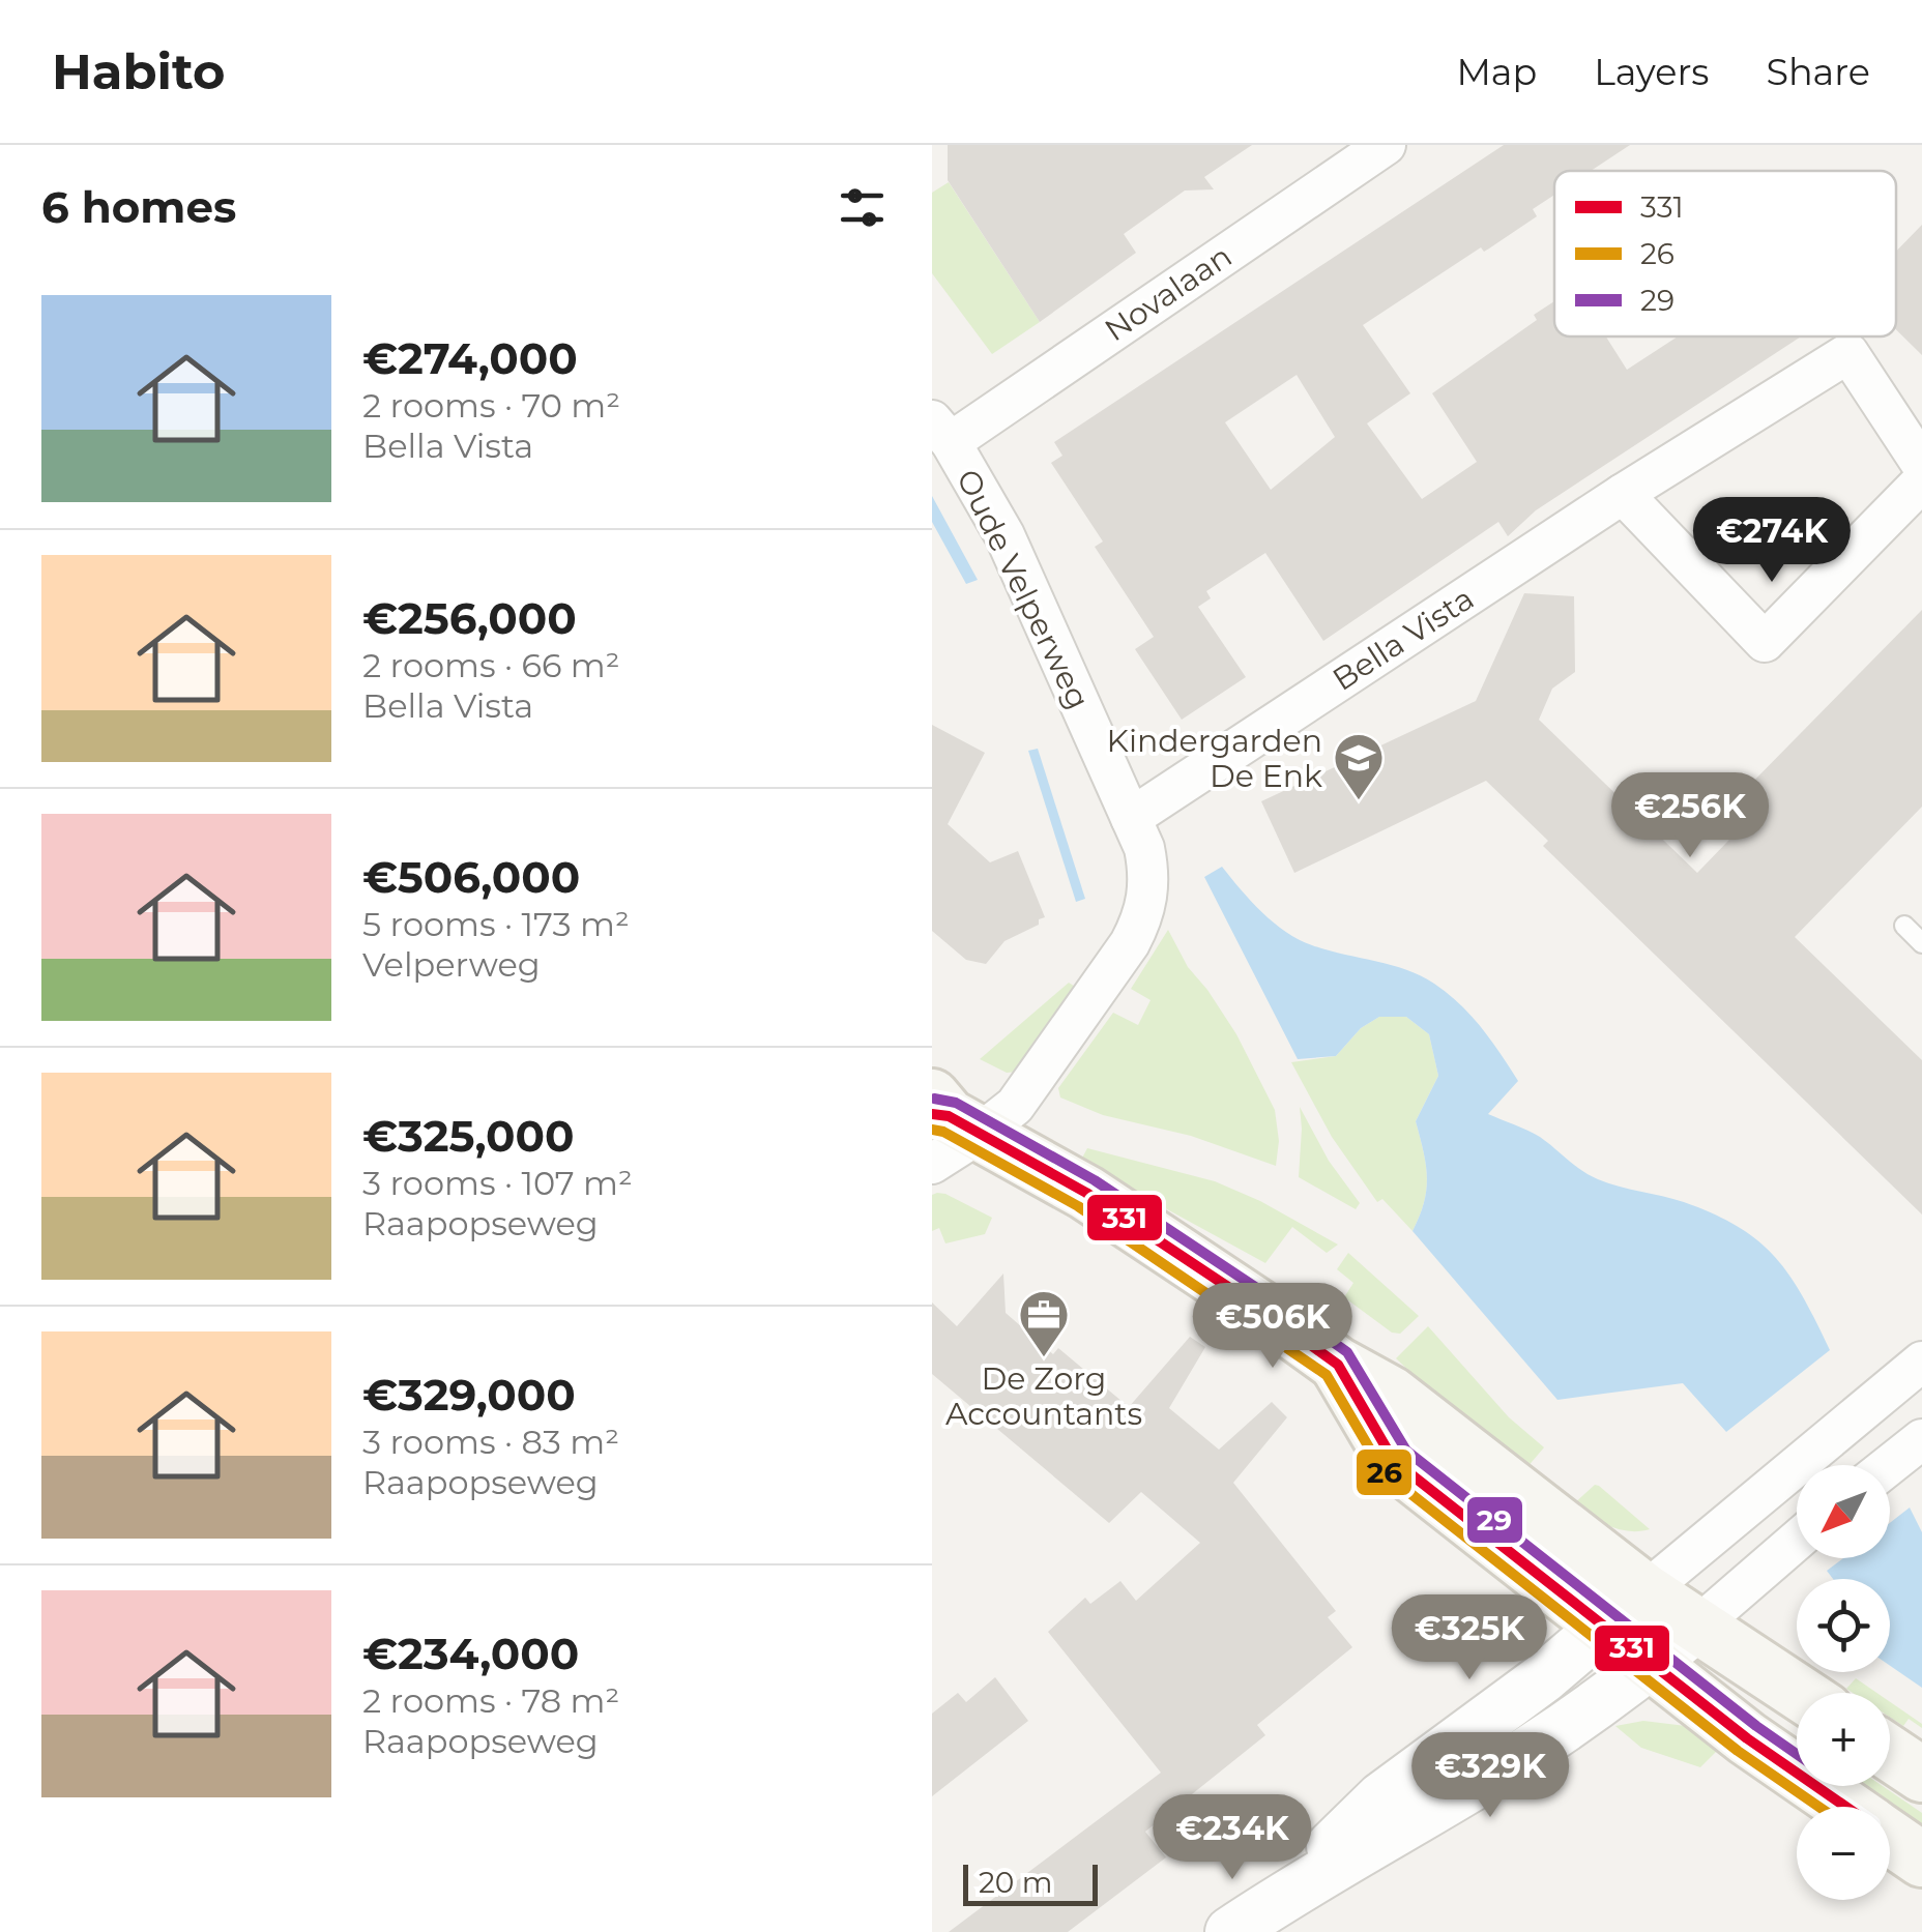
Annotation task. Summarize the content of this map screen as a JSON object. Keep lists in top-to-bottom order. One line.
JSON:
{"streets":{"street":["Novalaan","Oude Velperweg","Bella Vista"]},"crossings":[["Novalaan","Oude Velperweg"],["Oude Velperweg","Bella Vista"]],"places":{"school or university":["Kindergarden De Enk"],"office":["De Zorg Accountants"]},"lines":["transit line 29","transit line 331","transit line 26"],"legend":["331","26","29"],"scale_bar":"20 m","north":"bottom left","page":{"header":"Habito","nav":["Map","Layers","Share"],"heading":"6 homes","list":[{"name":"€274,000","note":"2 rooms · 70 m² · Bella Vista"},{"name":"€256,000","note":"2 rooms · 66 m² · Bella Vista"},{"name":"€506,000","note":"5 rooms · 173 m² · Velperweg"},{"name":"€325,000","note":"3 rooms · 107 m² · Raapopseweg"},{"name":"€329,000","note":"3 rooms · 83 m² · Raapopseweg"},{"name":"€234,000","note":"2 rooms · 78 m² · Raapopseweg"}],"price":["€274K","€256K","€506K","€325K","€329K","€234K"],"map_buttons":["+","−"],"scale":"20 m"}}
